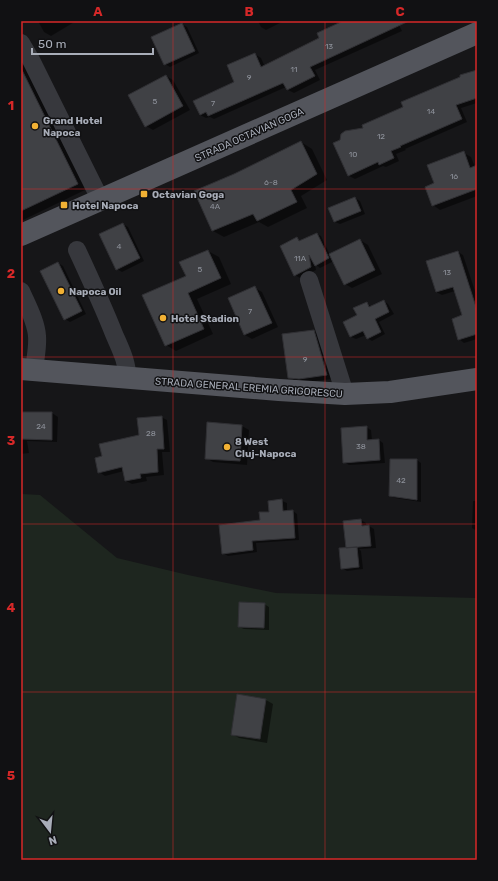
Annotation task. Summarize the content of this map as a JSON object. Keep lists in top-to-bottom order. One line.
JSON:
{"streets":{"main road":["STRADA OCTAVIAN GOGA","STRADA GENERAL EREMIA GRIGORESCU"]},"places":{"other":["Grand Hotel Napoca","Napoca Oil","Hotel Stadion","8 West Cluj-Napoca"],"transit":["Octavian Goga","Hotel Napoca"]},"house_numbers":["13","11","9","5","7","14","12","10","16","6-8","4A","4","11A","5","13","7","9","24","28","38","42"],"scale_bar":"50 m","north":"bottom","grid":{"columns":["A","B","C"],"rows":["1","2","3","4","5"]}}
